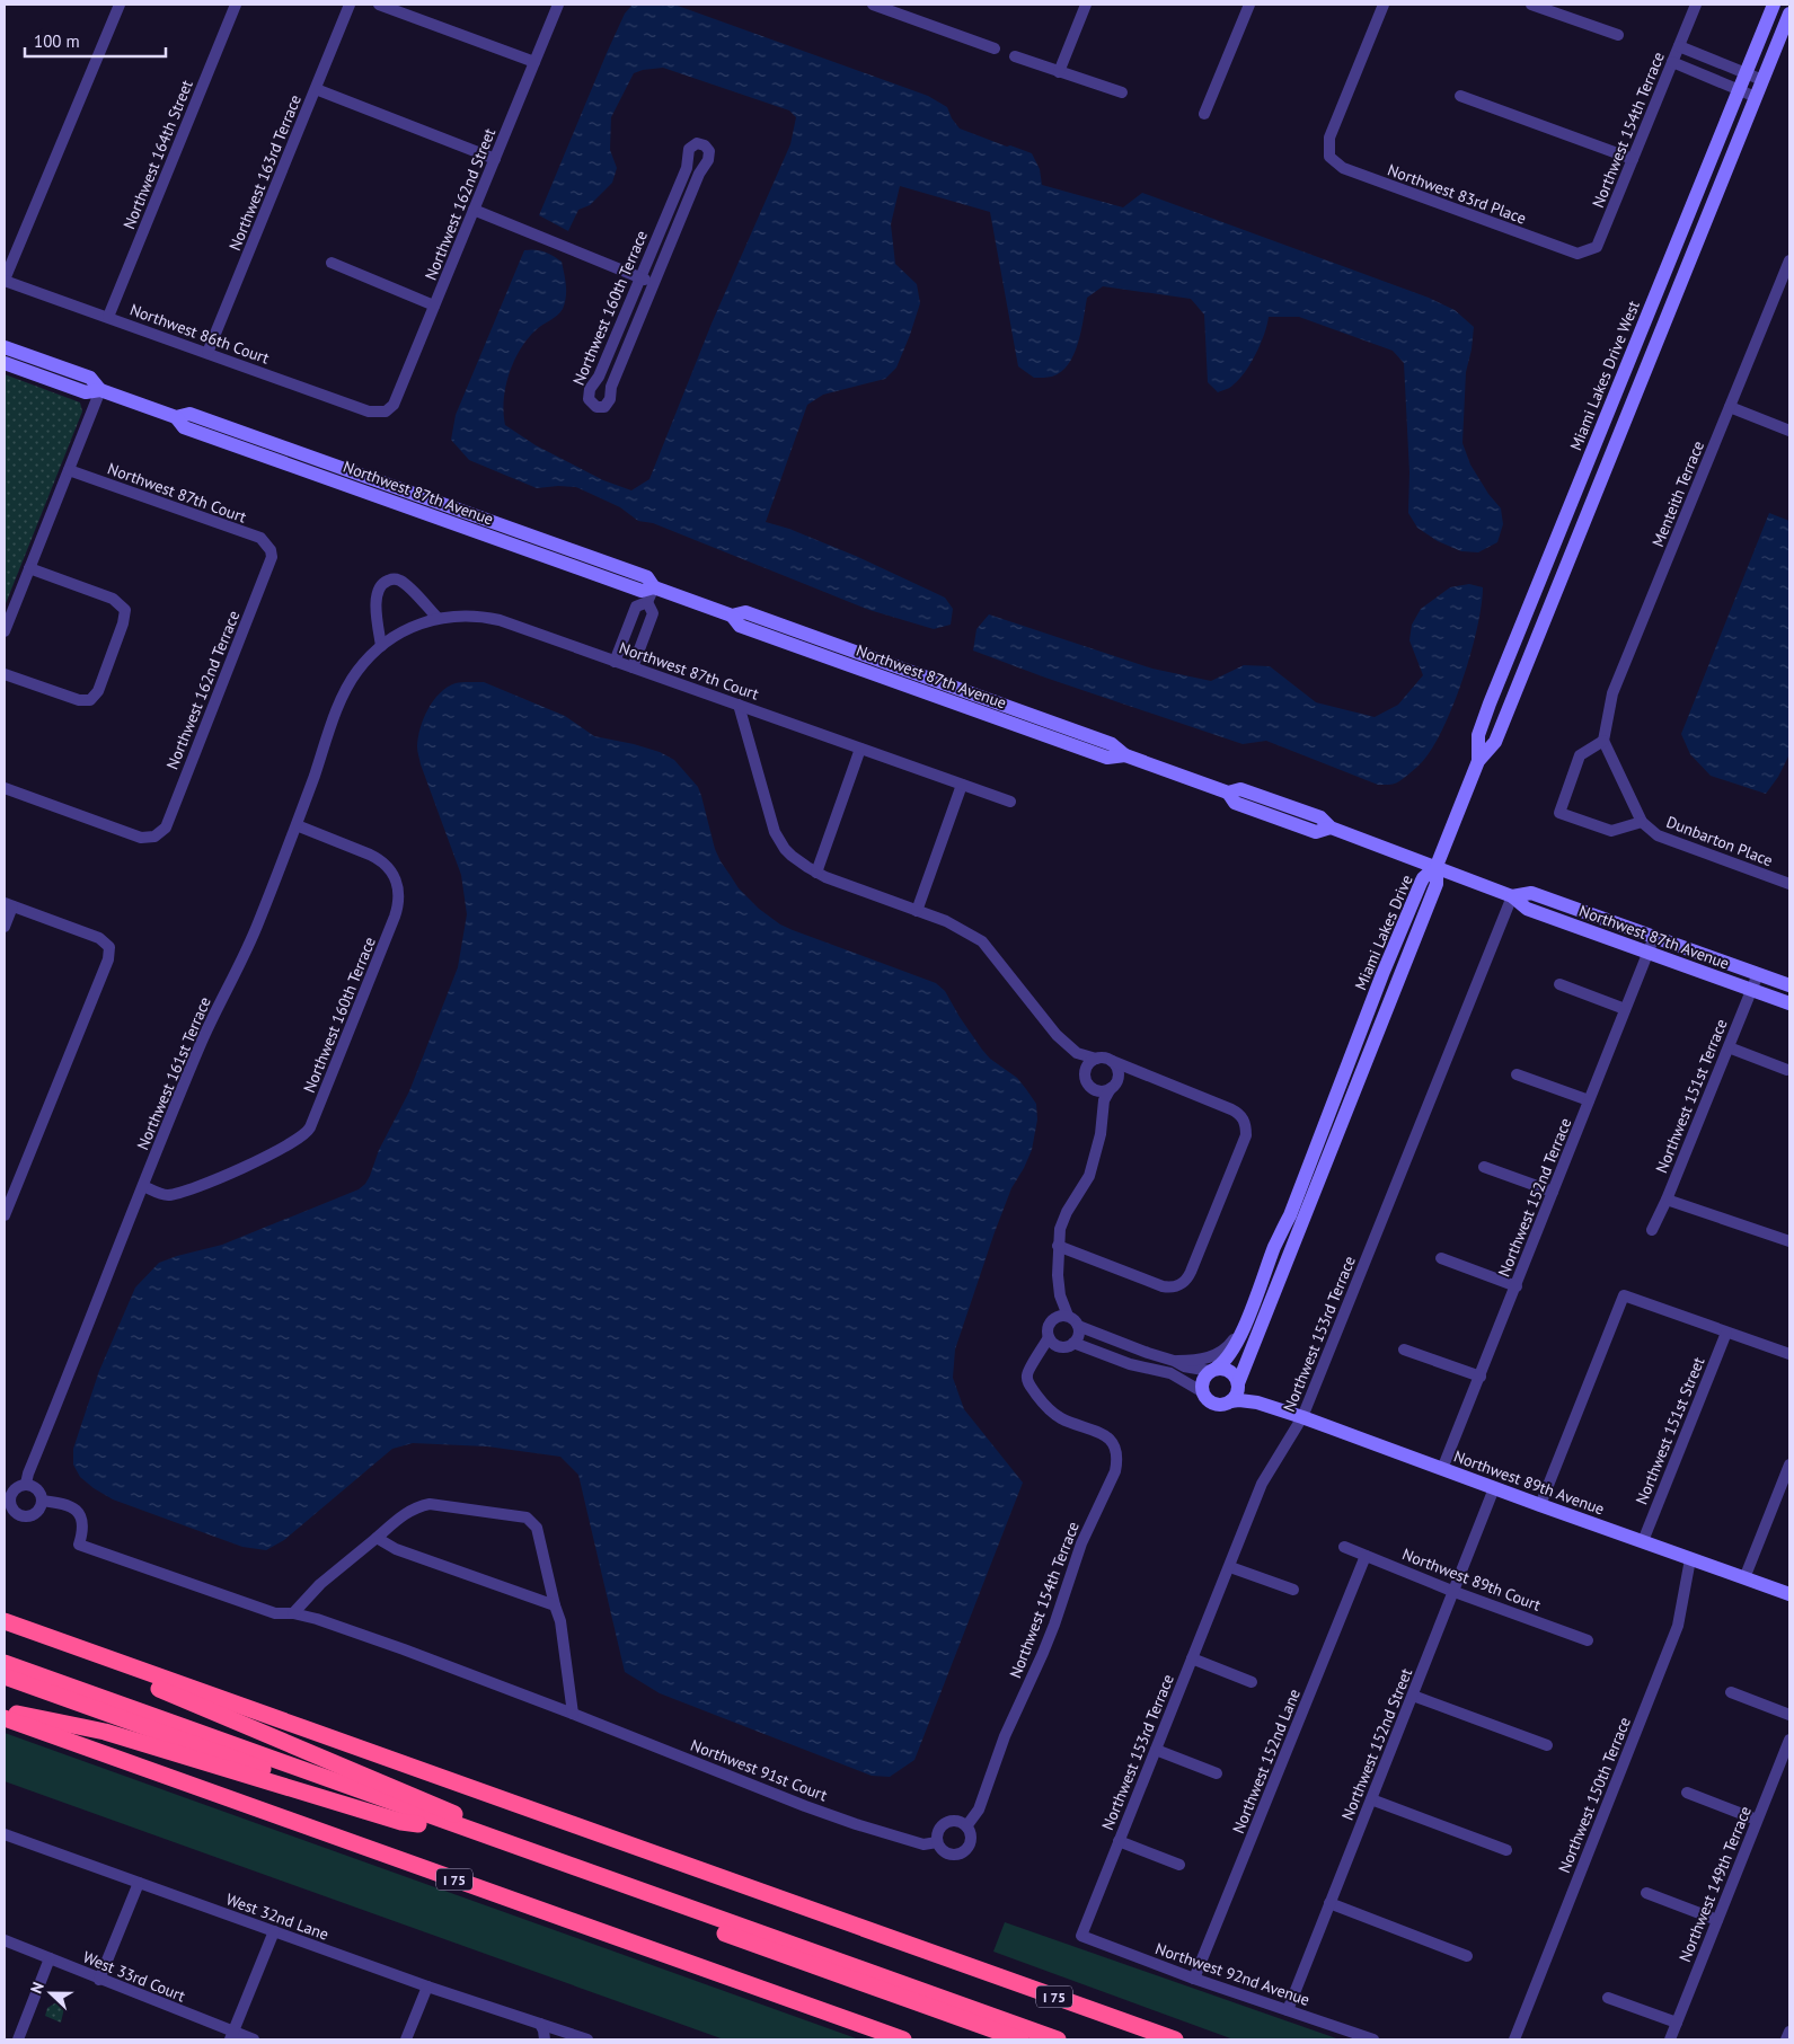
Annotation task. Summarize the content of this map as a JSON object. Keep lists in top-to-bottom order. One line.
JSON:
{"streets":{"highway":["I 75"],"street":["Northwest 154th Terrace","Northwest 164th Street","Northwest 163rd Terrace","Northwest 83rd Place","Northwest 162nd Street","Northwest 160th Terrace","Northwest 86th Court","Miami Lakes Drive West","Northwest 87th Court","Northwest 87th Avenue","Menteith Terrace","Northwest 162nd Terrace","Dunbarton Place","Miami Lakes Drive","Northwest 161st Terrace","Northwest 151st Terrace","Northwest 152nd Terrace","Northwest 153rd Terrace","Northwest 151st Street","Northwest 89th Avenue","Northwest 89th Court","Northwest 152nd Street","Northwest 152nd Lane","Northwest 91st Court","Northwest 150th Terrace","Northwest 149th Terrace","West 32nd Lane","Northwest 92nd Avenue","West 33rd Court"]},"crossings":[["Northwest 154th Terrace","Northwest 83rd Place"],["Northwest 154th Terrace","Northwest 91st Court"],["Northwest 164th Street","Northwest 86th Court"],["Northwest 163rd Terrace","Northwest 86th Court"],["Northwest 162nd Street","Northwest 86th Court"],["Northwest 160th Terrace","Northwest 161st Terrace"],["Miami Lakes Drive West","Northwest 87th Avenue"],["Miami Lakes Drive West","Miami Lakes Drive"],["Northwest 87th Court","Northwest 162nd Terrace"],["Northwest 87th Court","Northwest 161st Terrace"],["Northwest 87th Avenue","Miami Lakes Drive"],["Northwest 87th Avenue","Northwest 151st Terrace"],["Northwest 87th Avenue","Northwest 152nd Terrace"],["Northwest 87th Avenue","Northwest 153rd Terrace"],["Menteith Terrace","Dunbarton Place"],["Miami Lakes Drive","Northwest 89th Avenue"],["Northwest 161st Terrace","Northwest 91st Court"],["Northwest 152nd Terrace","Northwest 89th Avenue"],["Northwest 153rd Terrace","Northwest 89th Avenue"],["Northwest 153rd Terrace","Northwest 92nd Avenue"],["Northwest 151st Street","Northwest 89th Avenue"],["Northwest 89th Avenue","Northwest 152nd Street"],["Northwest 89th Avenue","Northwest 150th Terrace"],["Northwest 89th Court","Northwest 152nd Street"],["Northwest 89th Court","Northwest 152nd Lane"],["Northwest 152nd Street","Northwest 92nd Avenue"],["Northwest 152nd Lane","Northwest 92nd Avenue"]],"scale_bar":"100 m","north":"left"}
